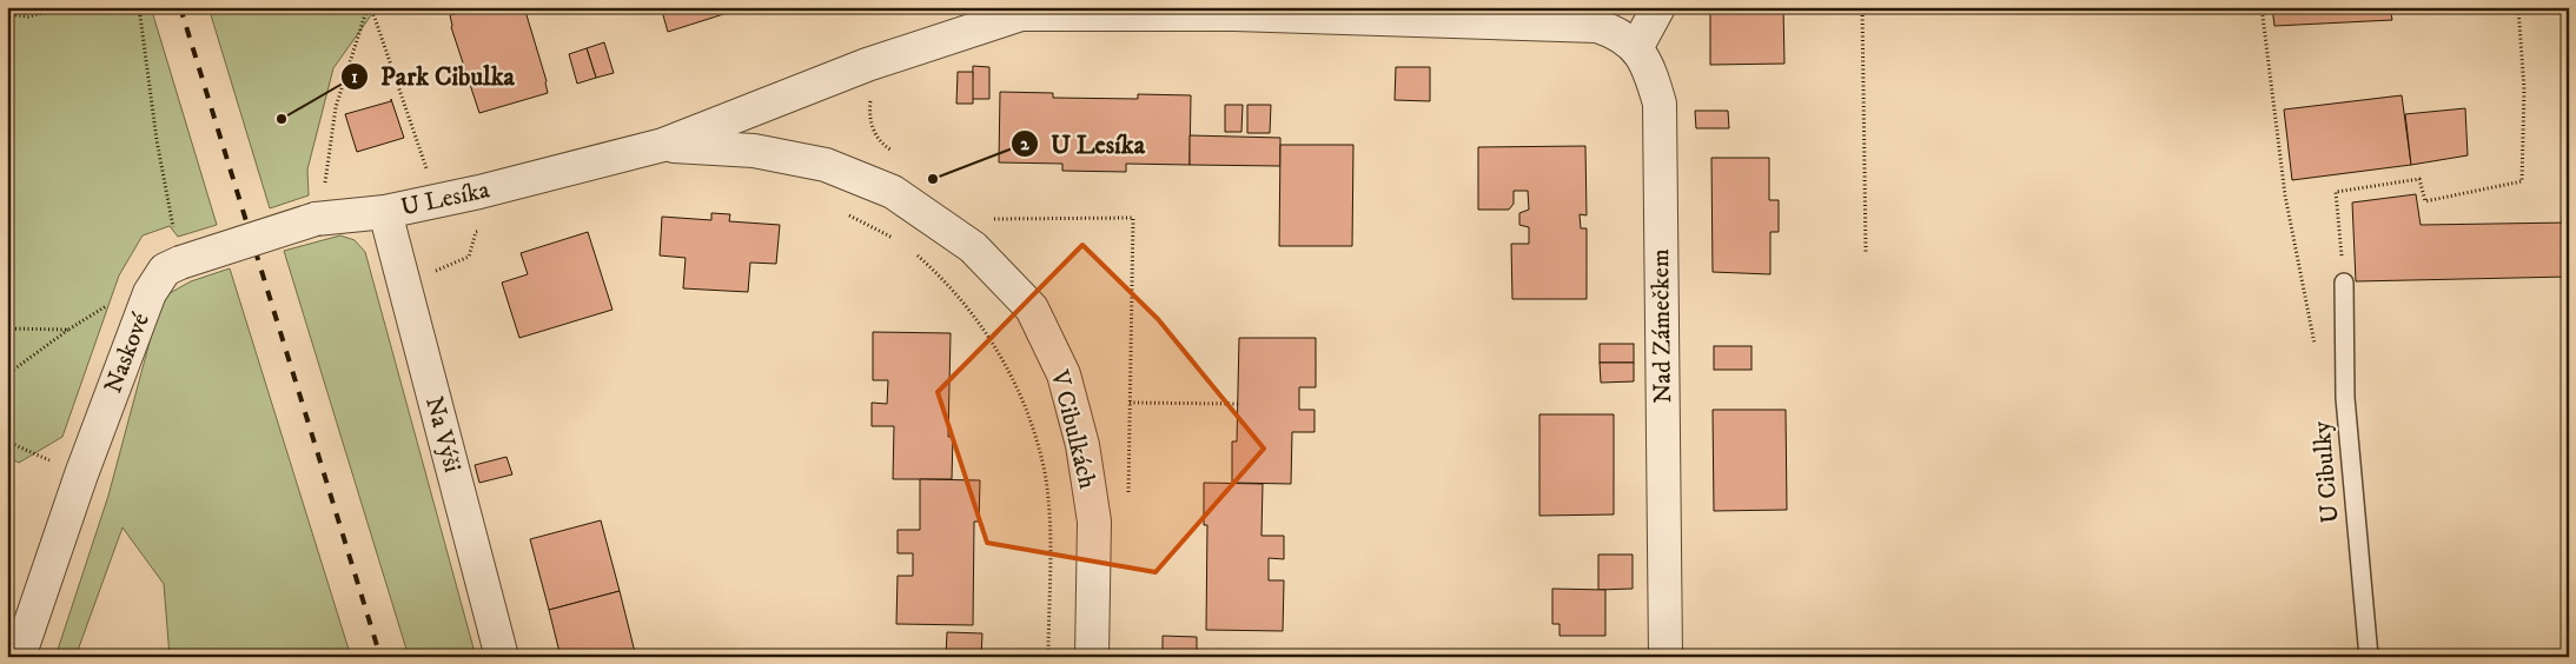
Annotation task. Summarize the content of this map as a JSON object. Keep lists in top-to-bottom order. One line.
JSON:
{"streets":{"street":["U Lesíka","Nad Zámečkem","Naskové","V Cibulkách","Na Výši"],"lane":["U Cibulky"]},"crossings":[["U Lesíka","Nad Zámečkem"],["U Lesíka","Naskové"],["U Lesíka","V Cibulkách"],["U Lesíka","Na Výši"],["Naskové","Na Výši"]],"places":["Park Cibulka","U Lesíka"]}
